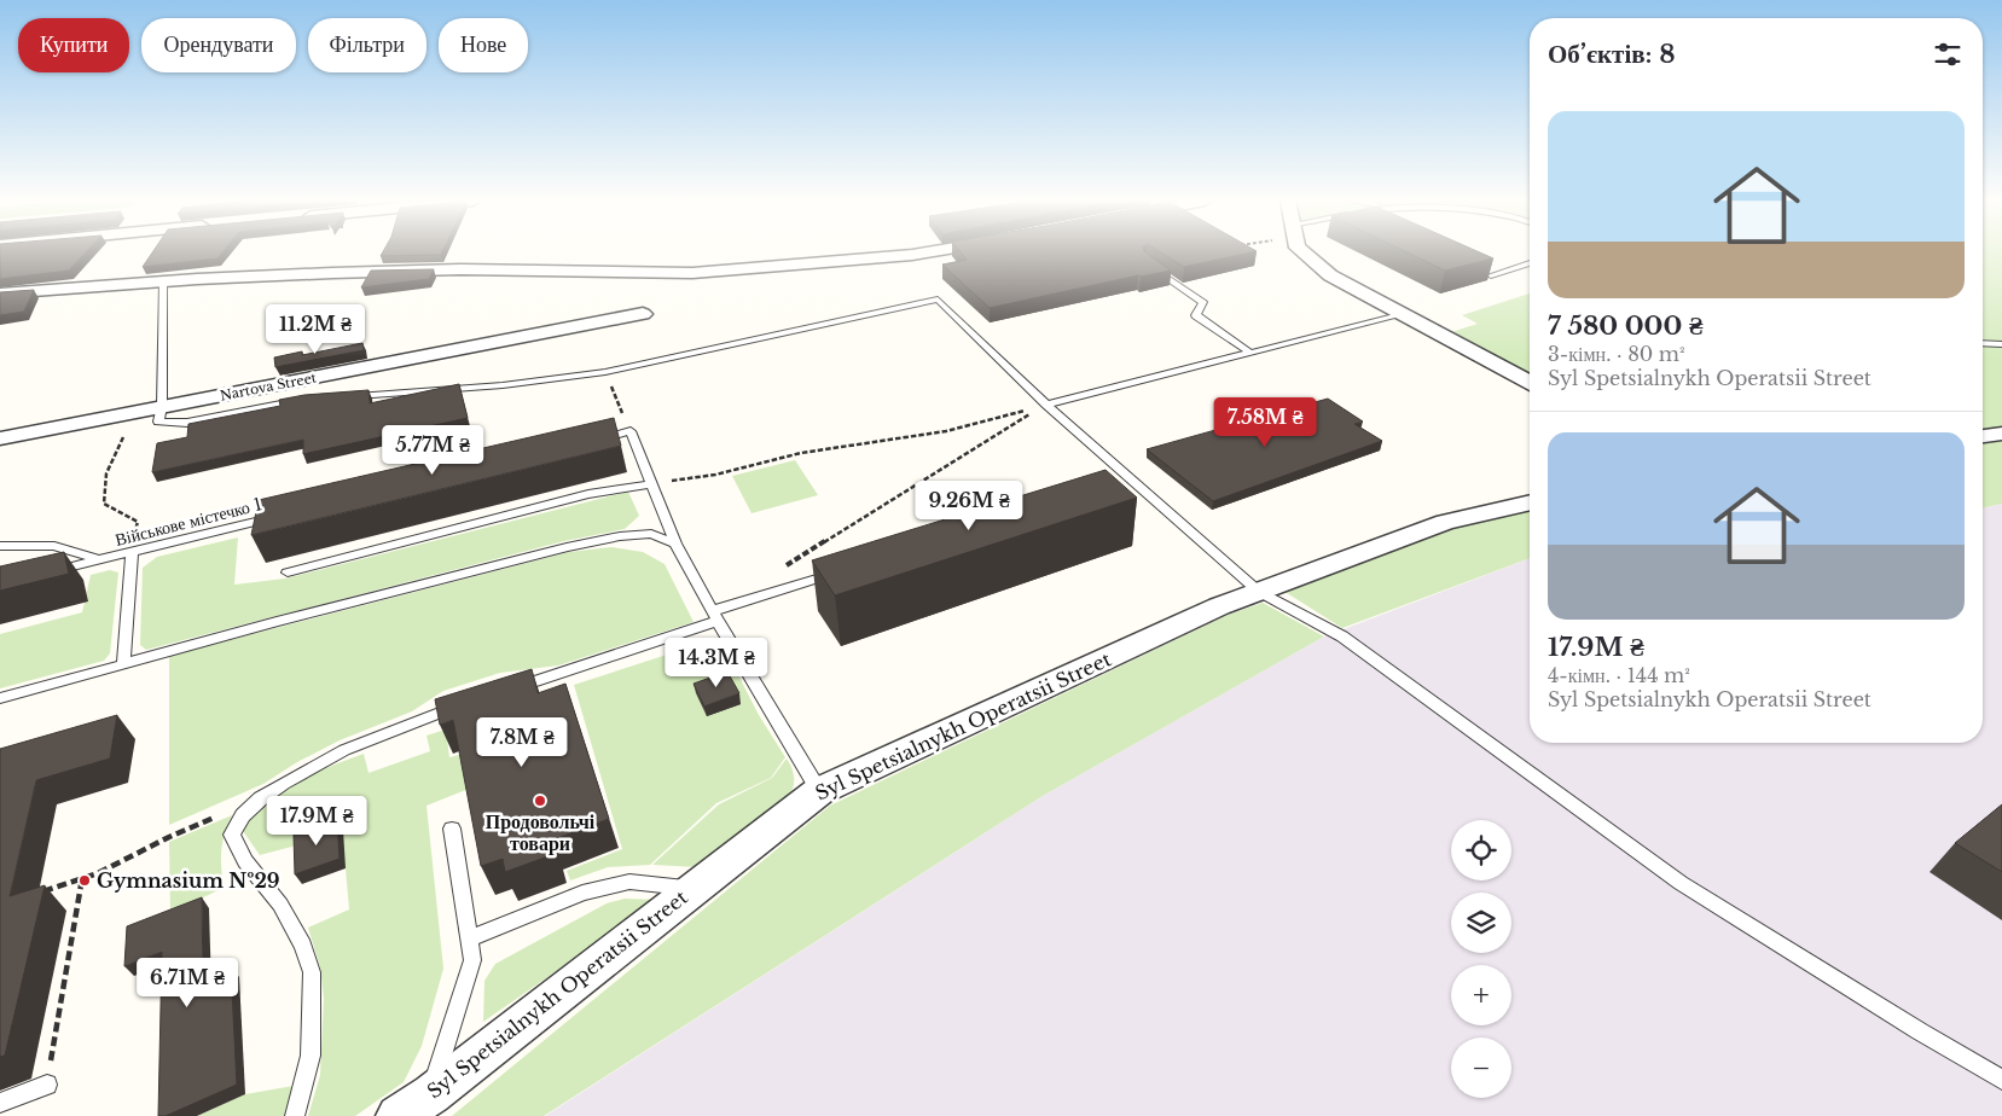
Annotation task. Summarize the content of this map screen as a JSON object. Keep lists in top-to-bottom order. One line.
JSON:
{"streets":{"street":["Nartova Street","Syl Spetsialnykh Operatsii Street"],"lane":["Військове містечко 1"]},"places":["Продовольчі товари","Gymnasium №29"],"page":{"chip":["Купити","Орендувати","Фільтри","Нове"],"heading":"Об’єктів: 8","list":[{"name":"7 580 000 ₴","note":"3-кімн. · 80 m² · Syl Spetsialnykh Operatsii Street"},{"name":"17.9M ₴","note":"4-кімн. · 144 m² · Syl Spetsialnykh Operatsii Street"}],"price":["11.2M ₴","7.58M ₴","5.77M ₴","9.26M ₴","14.3M ₴","7.8M ₴","17.9M ₴","6.71M ₴"],"map_buttons":["+","−"]}}
